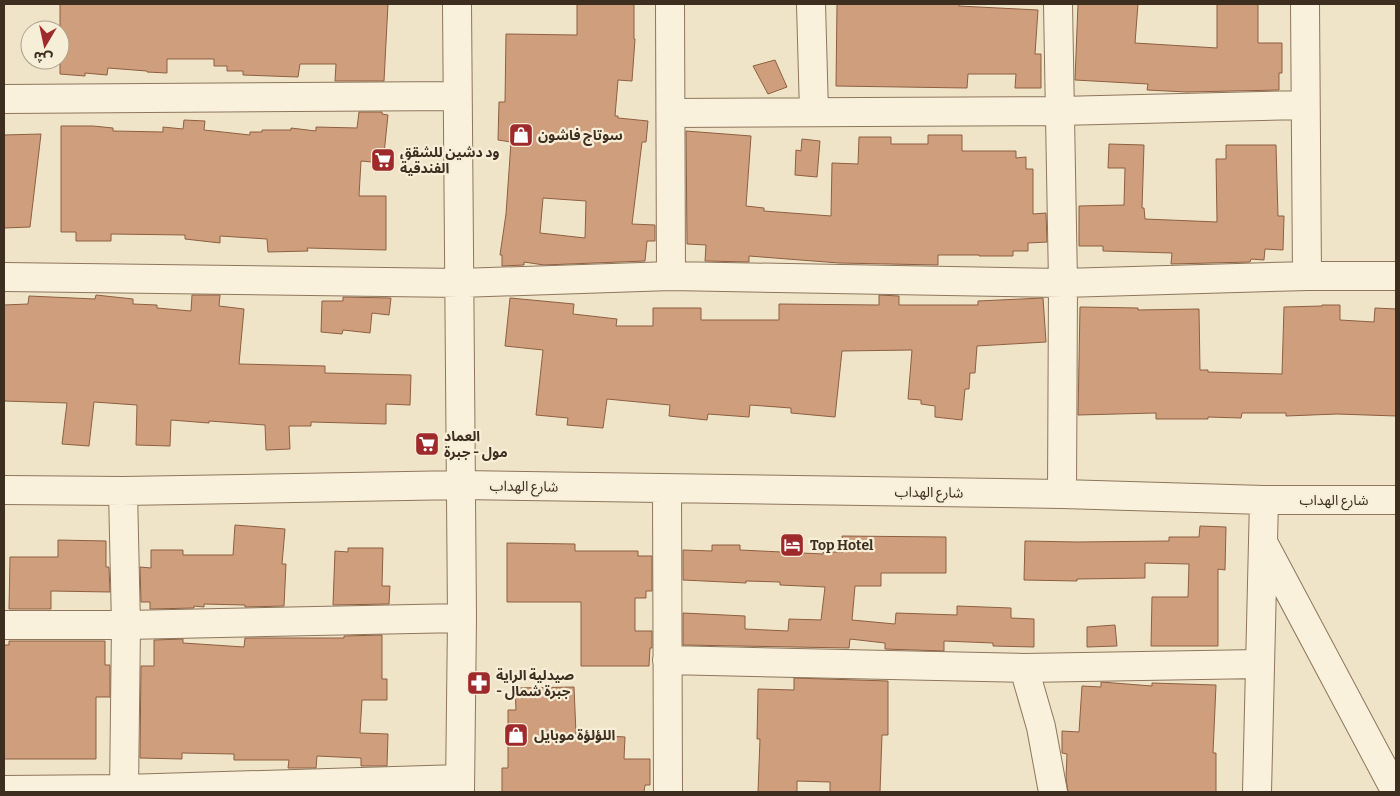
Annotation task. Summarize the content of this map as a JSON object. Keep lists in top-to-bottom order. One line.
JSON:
{"streets":{"street":["شارع الهداب"]},"places":{"shop":["سوتاج فاشون","اللؤلؤة موبايل"],"supermarket":["ود دشين للشقق الفندقية","العماد مول - جبرة"],"hotel":["Top Hotel"],"pharmacy":["صيدلية الراية - جبرة شمال"]},"north":"bottom"}
